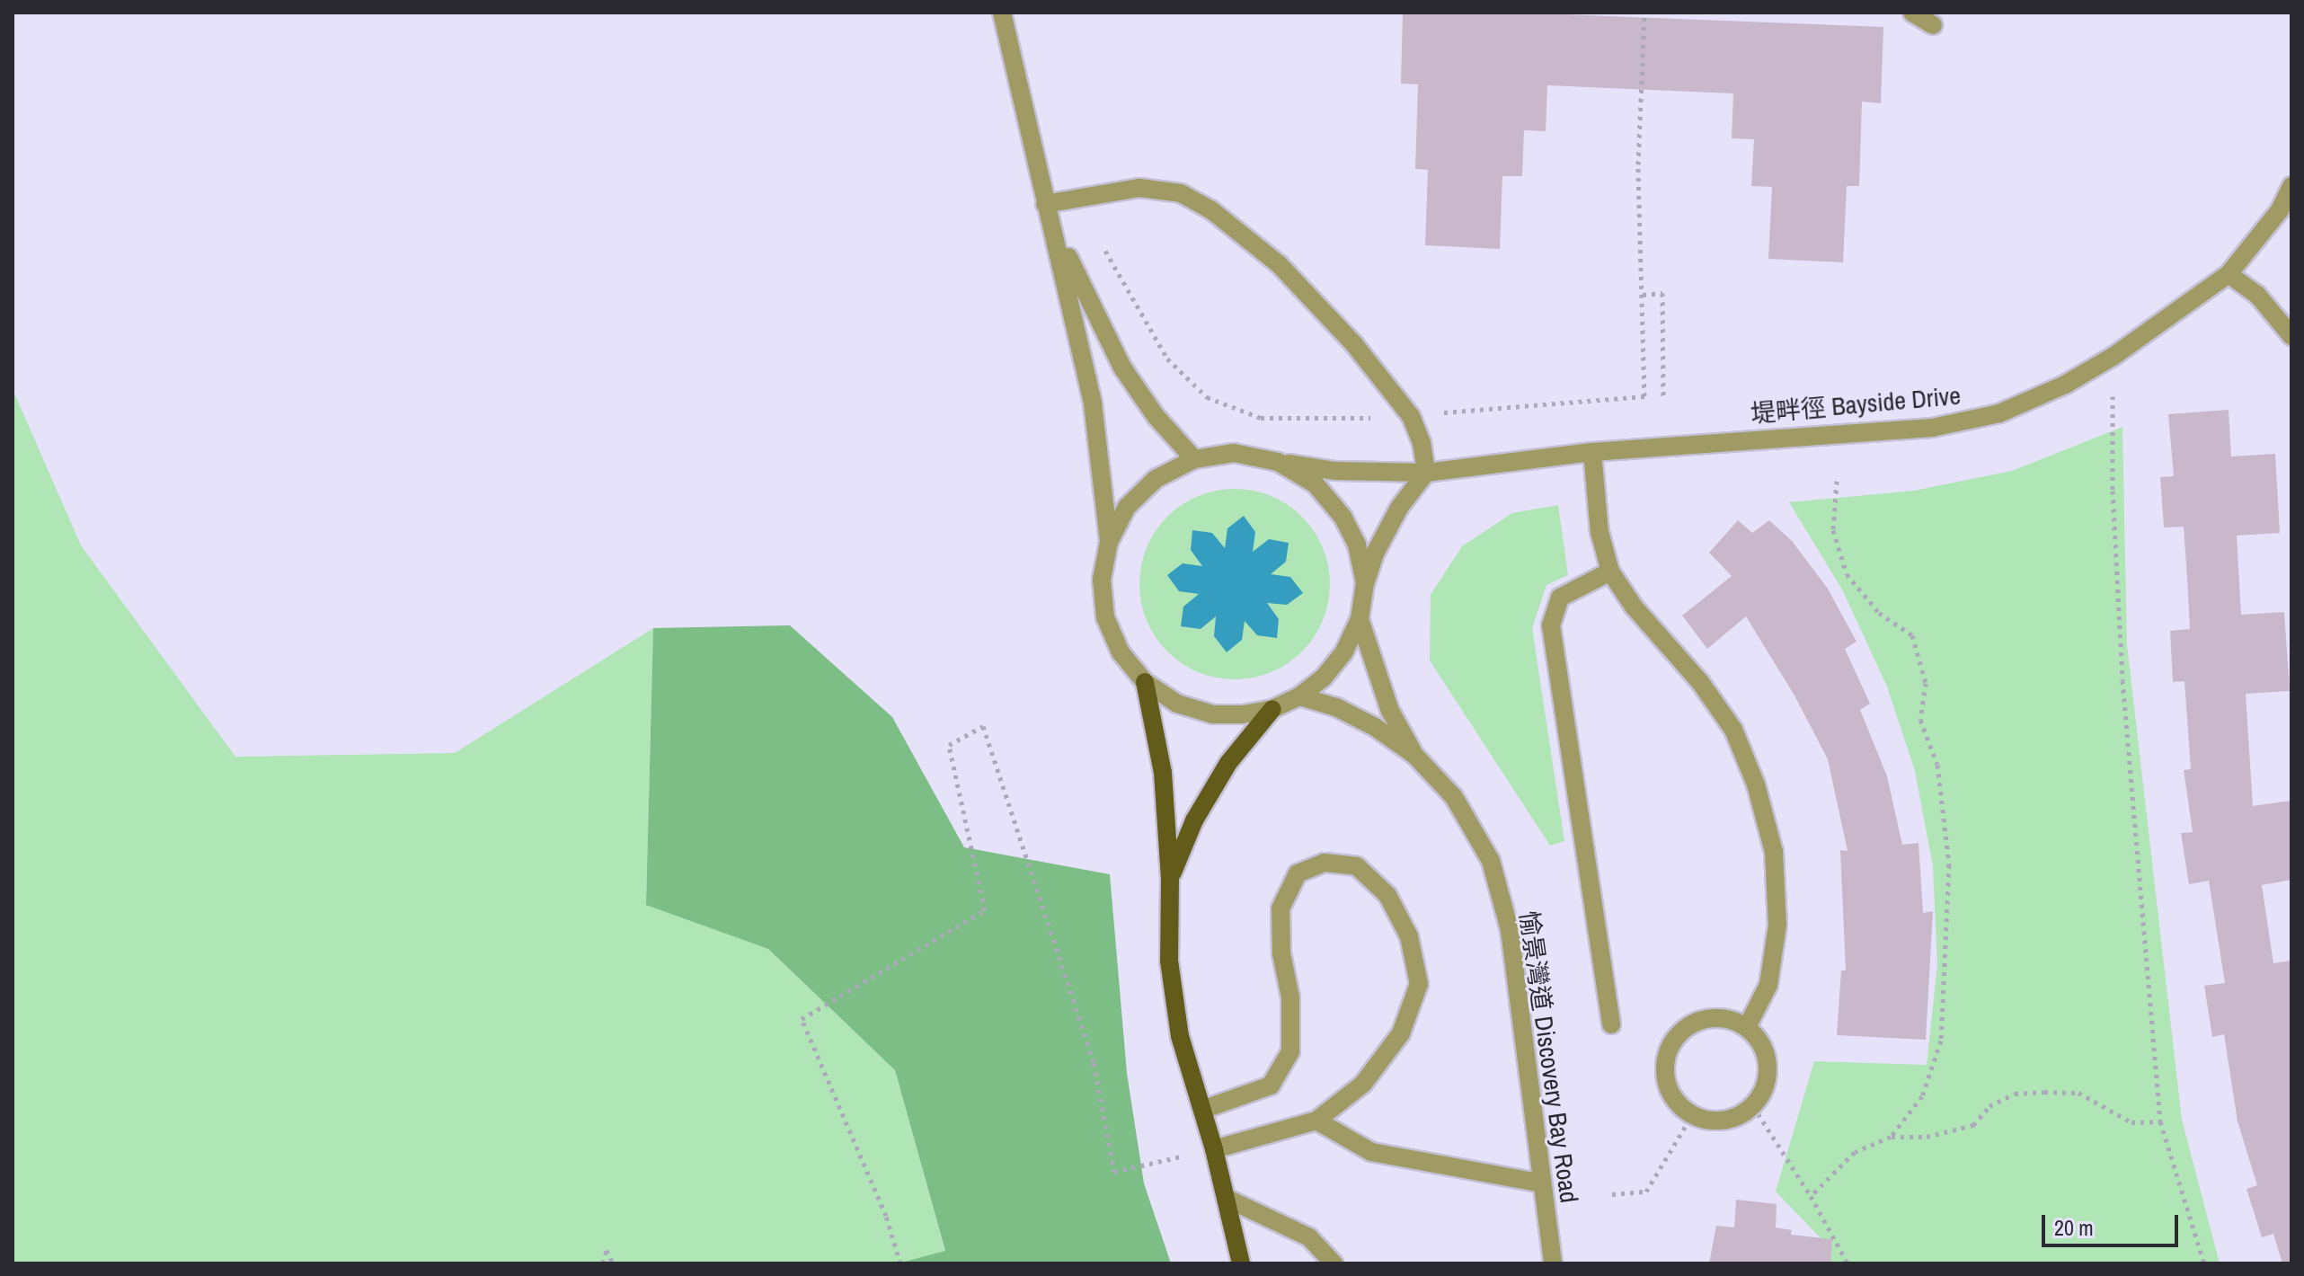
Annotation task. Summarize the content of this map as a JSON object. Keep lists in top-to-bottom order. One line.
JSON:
{"streets":{"street":["堤畔徑 Bayside Drive","愉景灣道 Discovery Bay Road"]},"scale_bar":"20 m"}
